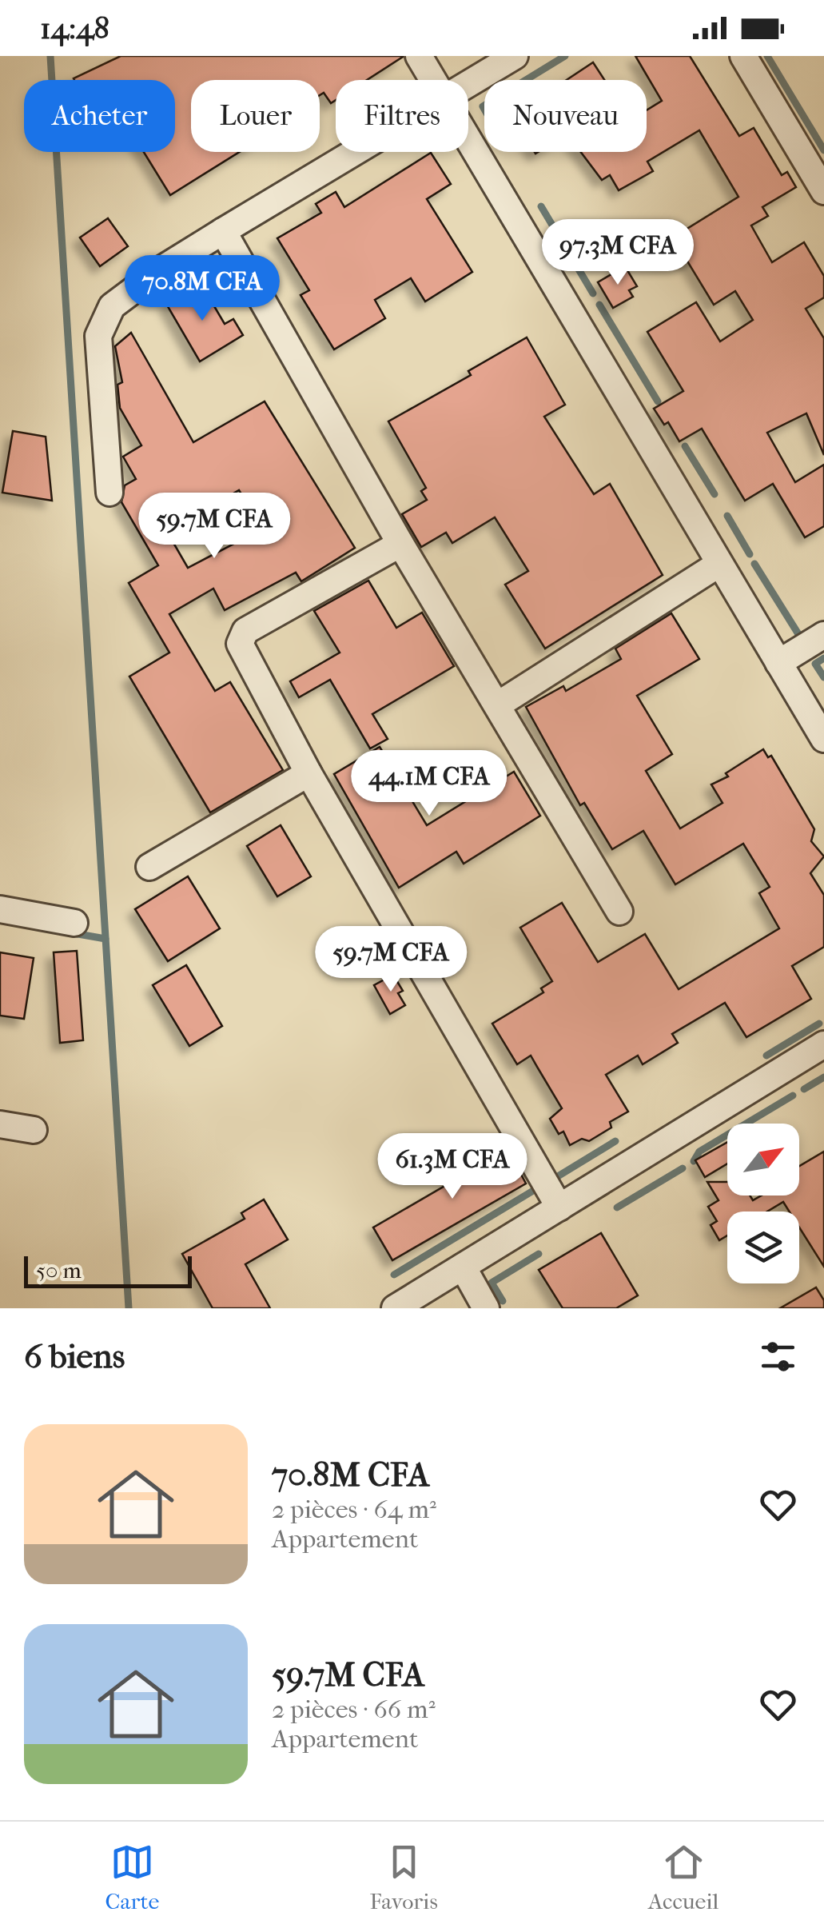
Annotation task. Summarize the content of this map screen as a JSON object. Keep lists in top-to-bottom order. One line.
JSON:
{"scale_bar":"50 m","north":"top right","page":{"status":"14:48","chip":["Acheter","Louer","Filtres","Nouveau"],"price":["97.3M CFA","70.8M CFA","59.7M CFA","44.1M CFA","59.7M CFA","61.3M CFA"],"scale":"50 m","heading":"6 biens","list":[{"name":"70.8M CFA","note":"2 pièces · 64 m² · Appartement"},{"name":"59.7M CFA","note":"2 pièces · 66 m² · Appartement"}],"tabs":["Carte","Favoris","Accueil"]}}
